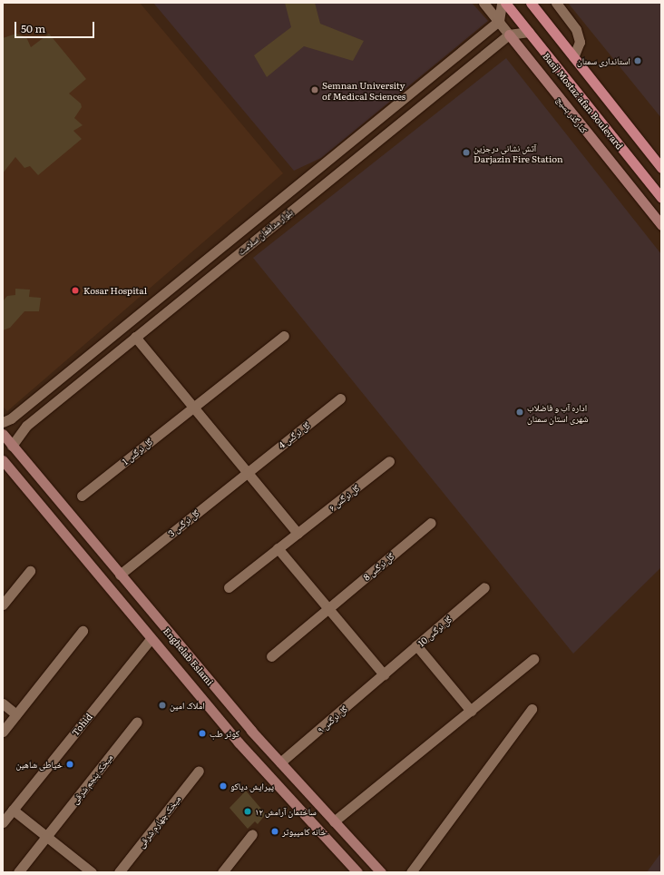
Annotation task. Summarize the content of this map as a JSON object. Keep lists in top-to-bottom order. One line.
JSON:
{"streets":{"main road":["Basij Mostaz'afan Boulevard","کنارگذر بسیج","Enghelab Eslami"],"street":["بلوار مدافعان سلامت","گل نرگس 4","گل نرگس 1","گل نرگس ۶","گل نرگس 3","گل نرگس 8","گل نرگس 10","گل نرگس ۹","Tohid","میخک پنجم شرقی","میخک چهارم شرقی"]},"crossings":[["کنارگذر بسیج","بلوار مدافعان سلامت"],["بلوار مدافعان سلامت","Enghelab Eslami"],["گل نرگس 4","گل نرگس 3"],["گل نرگس 3","Enghelab Eslami"],["گل نرگس 10","گل نرگس ۹"],["Enghelab Eslami","گل نرگس ۹"],["Enghelab Eslami","Tohid"]],"places":["استانداری سمنان","Semnan University of Medical Sciences","آتش نشانی درجزین Darjazin Fire Station","Kosar Hospital","اداره آب و فاضلاب شهری استان سمنان","املاک امین","کوثر طب","خیاطی شاهین","پیرایش دیاکو","ساختمان آرامش ۱۲","خانه کامپیوتر"],"scale_bar":"50 m"}
